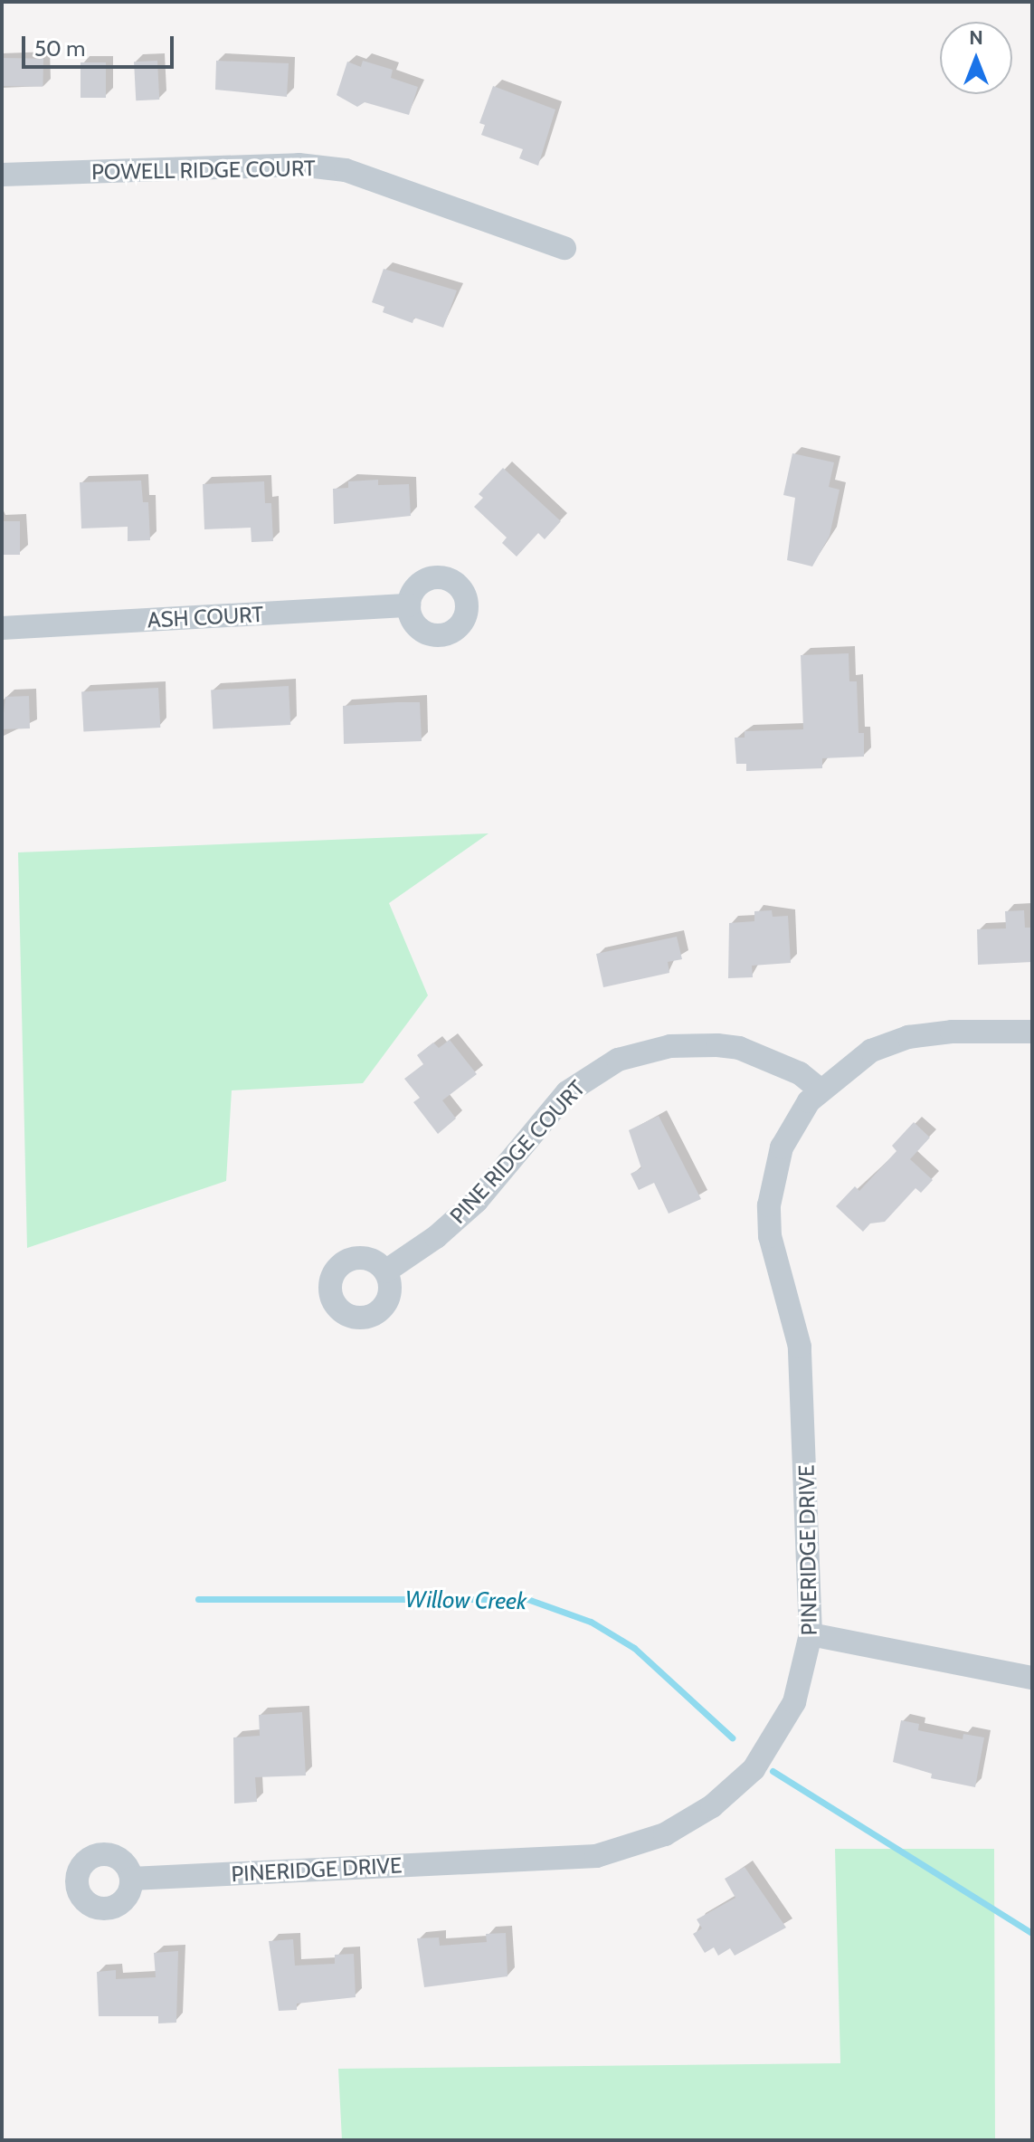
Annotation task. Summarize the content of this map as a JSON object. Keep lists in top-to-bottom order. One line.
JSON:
{"streets":{"street":["POWELL RIDGE COURT","ASH COURT","PINE RIDGE COURT","PINERIDGE DRIVE"]},"crossings":[["PINE RIDGE COURT","PINERIDGE DRIVE"]],"water":["Willow Creek"],"scale_bar":"50 m","north":"top"}
